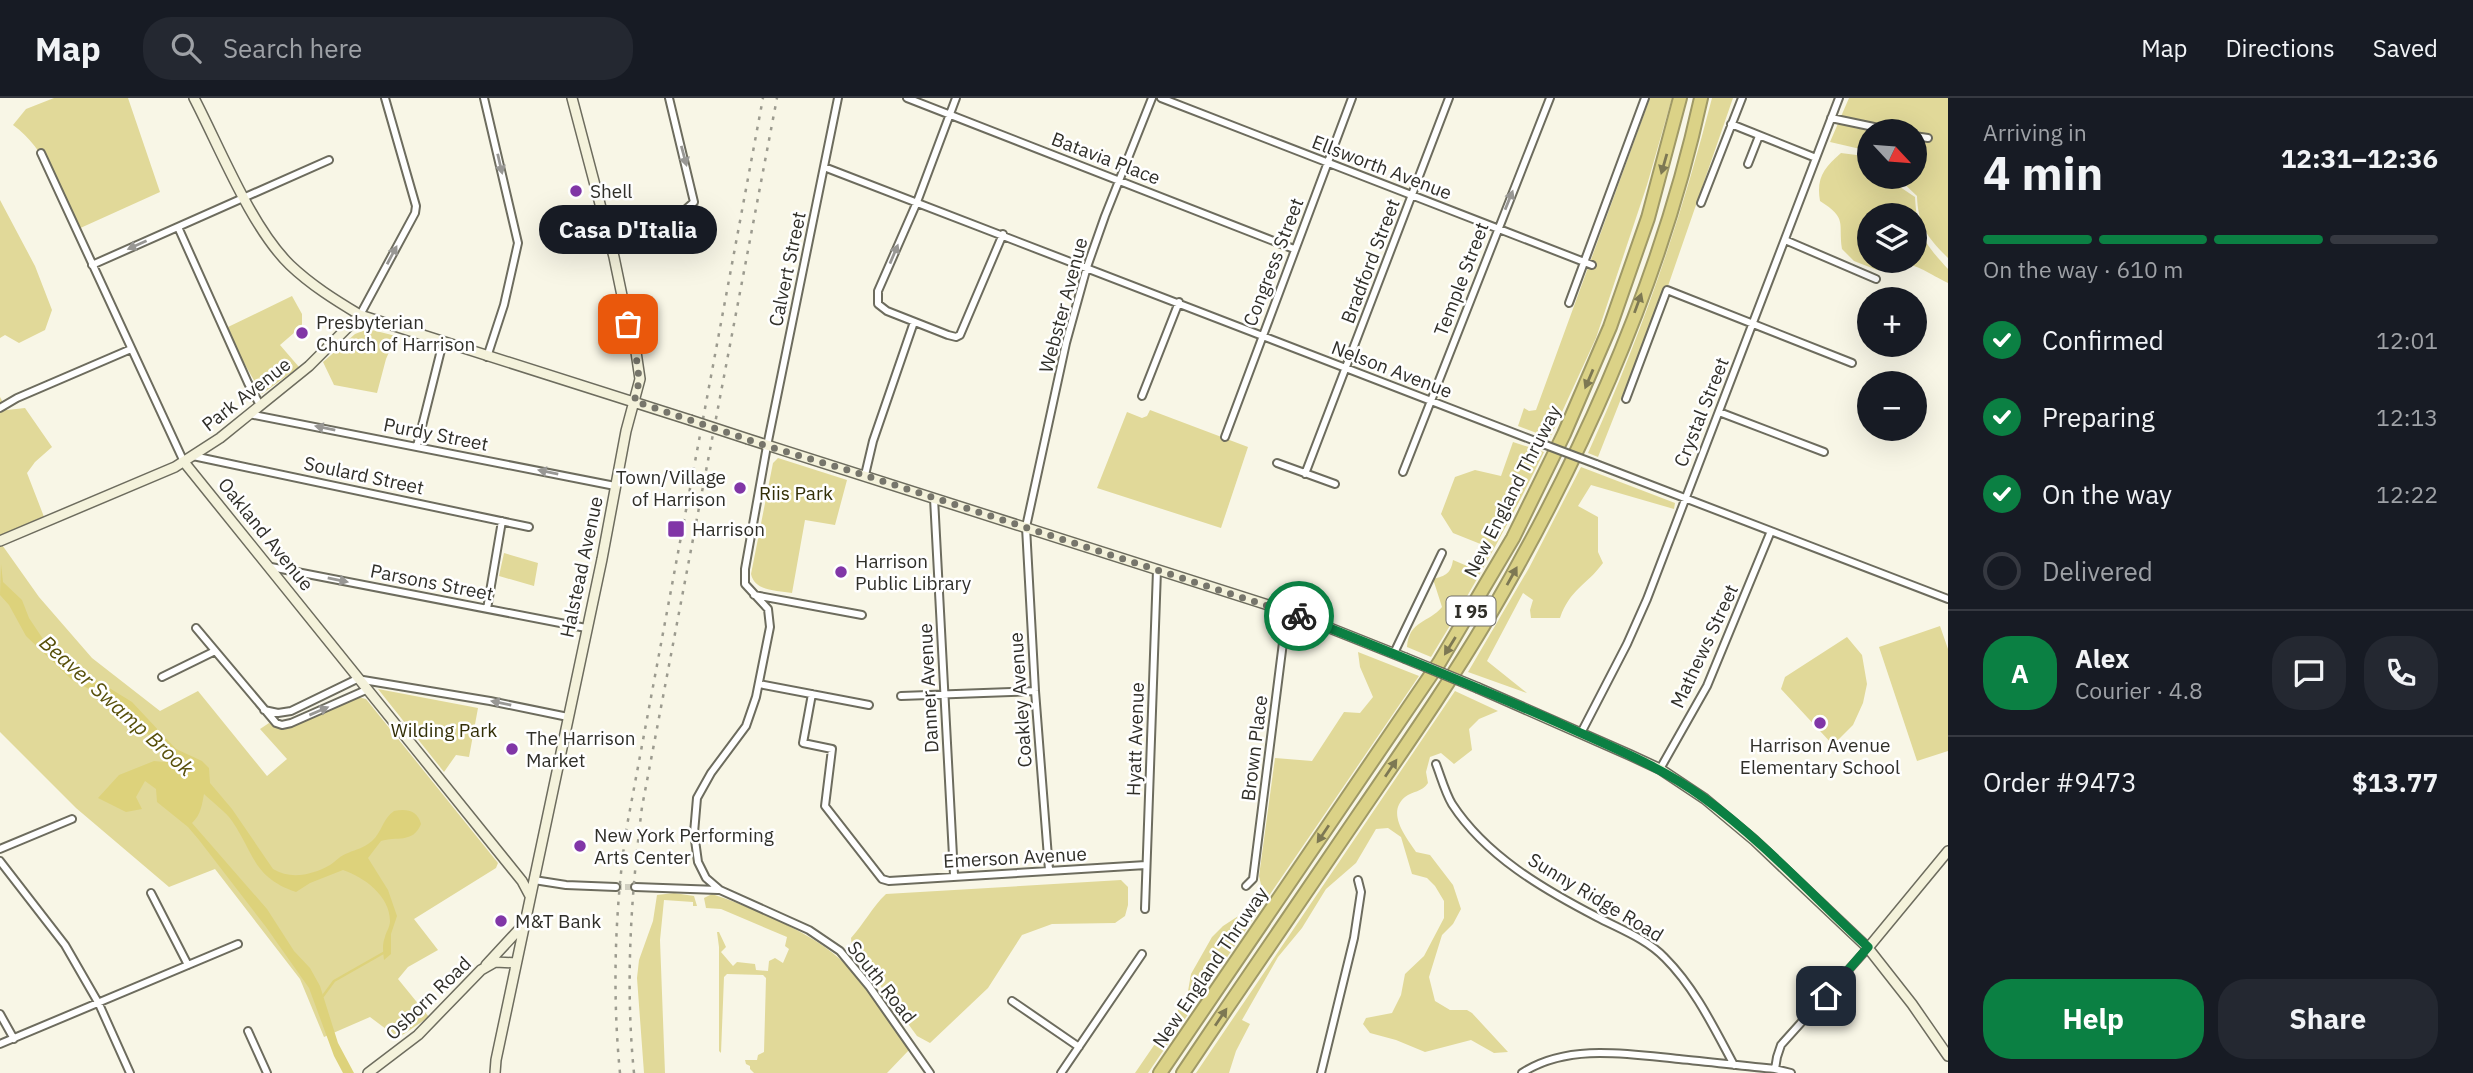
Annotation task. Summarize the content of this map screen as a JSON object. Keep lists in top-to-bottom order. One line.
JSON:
{"streets":{"highway":["New England Thruway","I 95"],"street":["Batavia Place","Ellsworth Avenue","Bradford Street","Congress Street","Calvert Street","Temple Street","Webster Avenue","Nelson Avenue","Park Avenue","Crystal Street","Purdy Street","Soulard Street","Oakland Avenue","Halstead Avenue","Parsons Street","Mathews Street","Danner Avenue","Coakley Avenue","Hyatt Avenue","Brown Place","Emerson Avenue","Sunny Ridge Road","South Road","Osborn Road"]},"crossings":[["Batavia Place","Congress Street"],["Batavia Place","Webster Avenue"],["Ellsworth Avenue","Bradford Street"],["Ellsworth Avenue","Congress Street"],["Ellsworth Avenue","Temple Street"],["Bradford Street","Nelson Avenue"],["Congress Street","Nelson Avenue"],["Calvert Street","Nelson Avenue"],["Temple Street","Nelson Avenue"],["Webster Avenue","Nelson Avenue"],["Webster Avenue","Coakley Avenue"],["Nelson Avenue","Crystal Street"],["Nelson Avenue","Mathews Street"],["Park Avenue","Purdy Street"],["Park Avenue","Soulard Street"],["Park Avenue","Oakland Avenue"],["Purdy Street","Halstead Avenue"],["Oakland Avenue","Halstead Avenue"],["Oakland Avenue","Parsons Street"],["Halstead Avenue","Parsons Street"],["Halstead Avenue","Osborn Road"],["Danner Avenue","Emerson Avenue"],["Coakley Avenue","Emerson Avenue"],["Hyatt Avenue","Emerson Avenue"]],"one_way":["Temple Street","Purdy Street","Parsons Street"],"water":["Beaver Swamp Brook"],"parks":["Riis Park","Wilding Park"],"places":{"other":["Shell","Casa D'Italia","Presbyterian Church of Harrison","Town/Village of Harrison","Harrison Public Library","Harrison Avenue Elementary School","The Harrison Market","New York Performing Arts Center","M&T Bank"],"transit":["Harrison"]},"north":"bottom right","page":{"header":"Map","search":"Search here","nav":["Map","Directions","Saved"],"heading":["4 min","Arriving in","12:31–12:36"],"panel":["Alex","Courier · 4.8","Order #9473","$13.77"],"map_buttons":["+","−"],"bubble":"Casa D'Italia","bar":"On the way · 610 m","list":[["Confirmed","12:01"],["Preparing","12:13"],["On the way","12:22"],"Delivered"],"round":"A","buttons":["Help","Share"]}}
